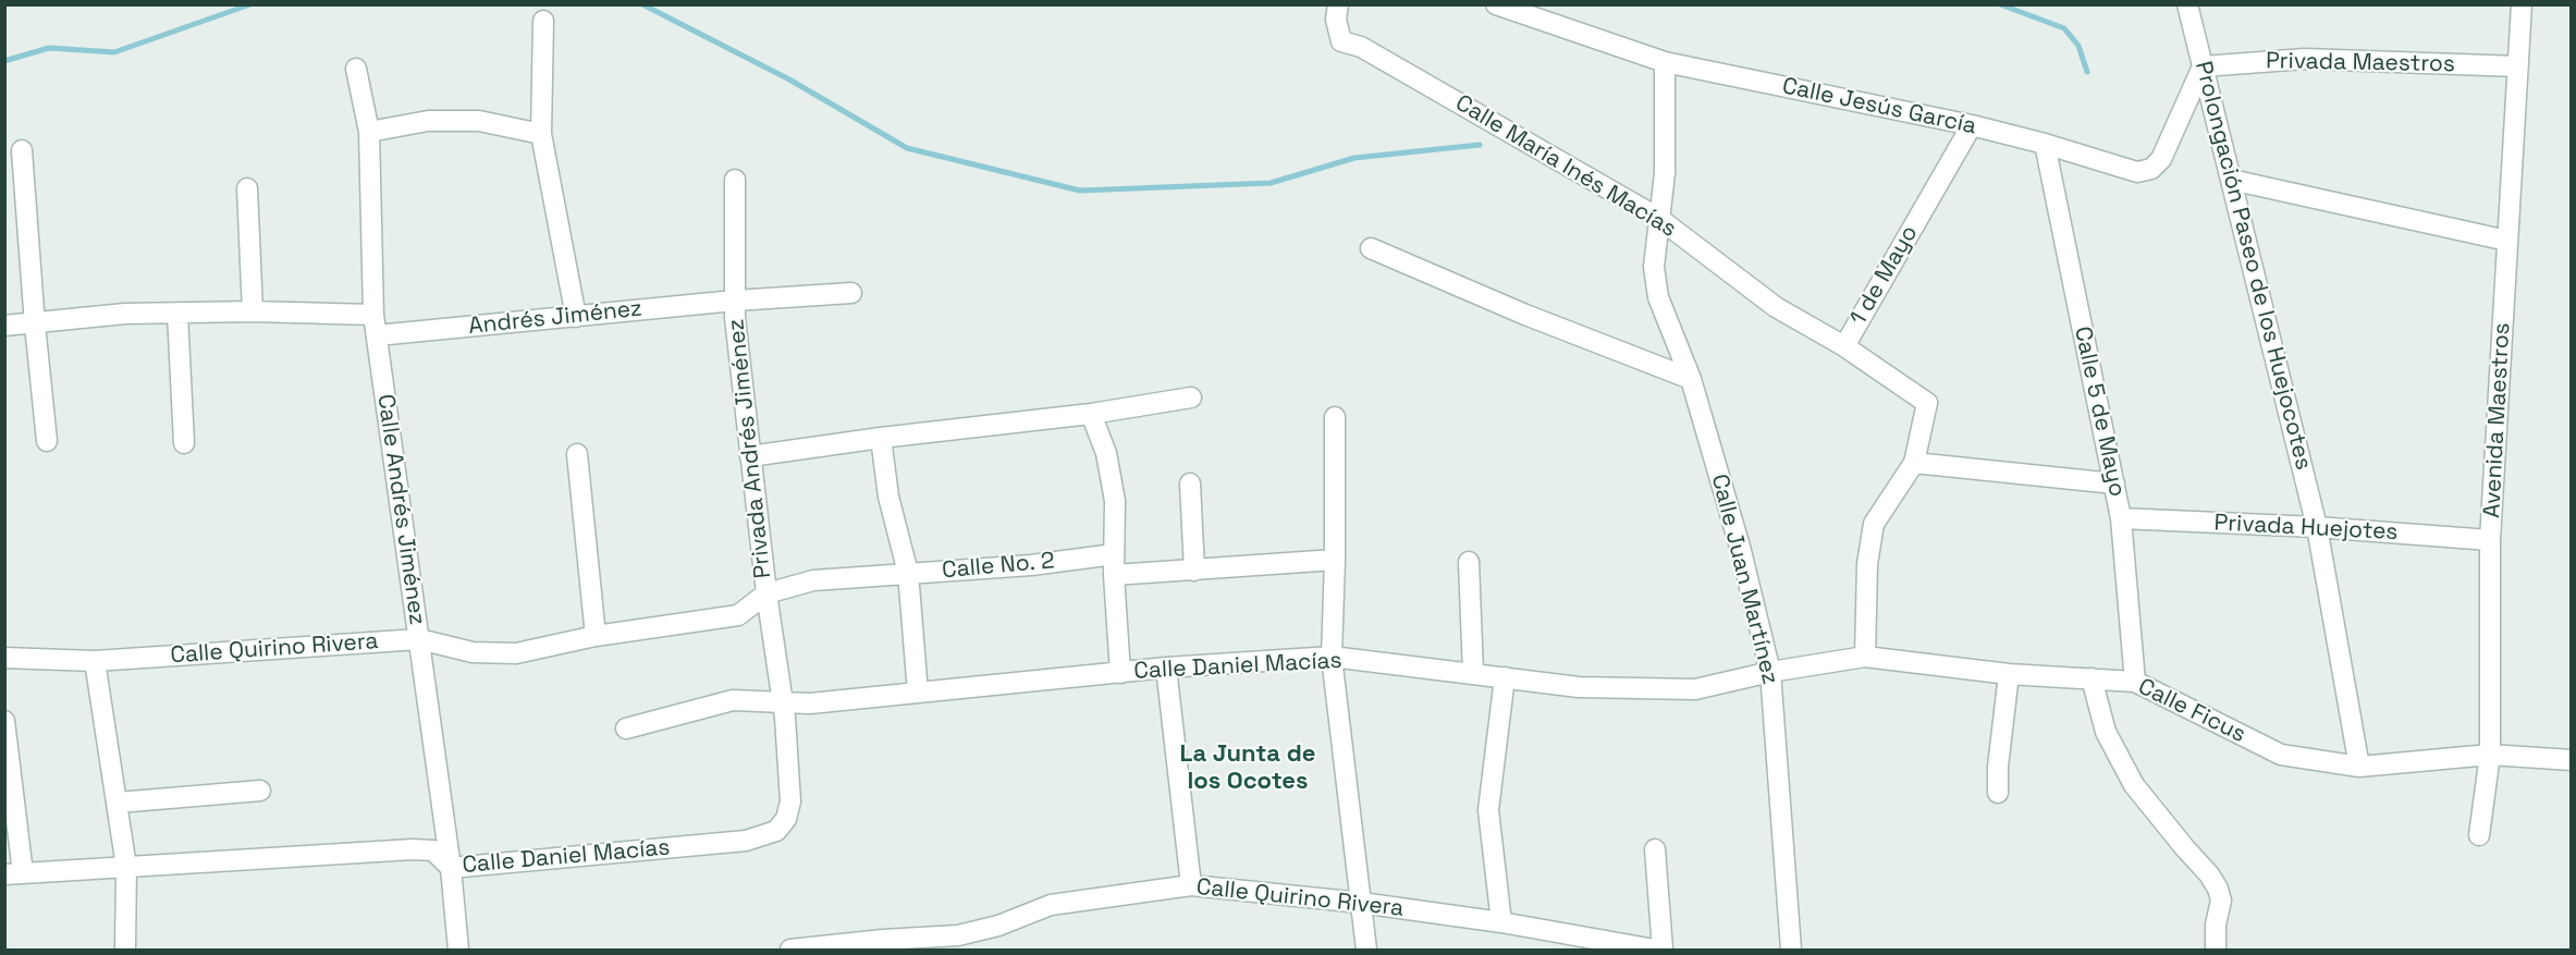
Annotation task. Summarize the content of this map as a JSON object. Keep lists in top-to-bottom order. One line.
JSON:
{"streets":{"street":["Privada Maestros","Calle Jesús García","Calle María Inés Macías","Prolongación Paseo de los Huejocotes","1 de Mayo","Andrés Jiménez","Calle 5 de Mayo","Avenida Maestros","Privada Andrés Jiménez","Calle Andrés Jiménez","Privada Huejotes","Calle No. 2","Calle Juan Martínez","Calle Quirino Rivera","Calle Daniel Macías","Calle Ficus"]},"crossings":[["Privada Maestros","Calle Jesús García"],["Privada Maestros","Prolongación Paseo de los Huejocotes"],["Privada Maestros","Avenida Maestros"],["Calle Jesús García","Prolongación Paseo de los Huejocotes"],["Calle Jesús García","1 de Mayo"],["Calle Jesús García","Calle 5 de Mayo"],["Calle Jesús García","Calle Juan Martínez"],["Calle María Inés Macías","1 de Mayo"],["Calle María Inés Macías","Calle Juan Martínez"],["Prolongación Paseo de los Huejocotes","Privada Huejotes"],["Prolongación Paseo de los Huejocotes","Calle Ficus"],["1 de Mayo","Calle Ficus"],["Andrés Jiménez","Privada Andrés Jiménez"],["Andrés Jiménez","Calle Andrés Jiménez"],["Calle 5 de Mayo","Privada Huejotes"],["Calle 5 de Mayo","Calle Ficus"],["Avenida Maestros","Privada Huejotes"],["Avenida Maestros","Calle Ficus"],["Privada Andrés Jiménez","Calle No. 2"],["Privada Andrés Jiménez","Calle Quirino Rivera"],["Privada Andrés Jiménez","Calle Daniel Macías"],["Calle Andrés Jiménez","Calle Quirino Rivera"],["Calle Andrés Jiménez","Calle Daniel Macías"],["Calle No. 2","Calle Quirino Rivera"],["Calle Juan Martínez","Calle Daniel Macías"],["Calle Juan Martínez","Calle Ficus"],["Calle Daniel Macías","Calle Ficus"]],"districts":["La Junta de los Ocotes"]}
